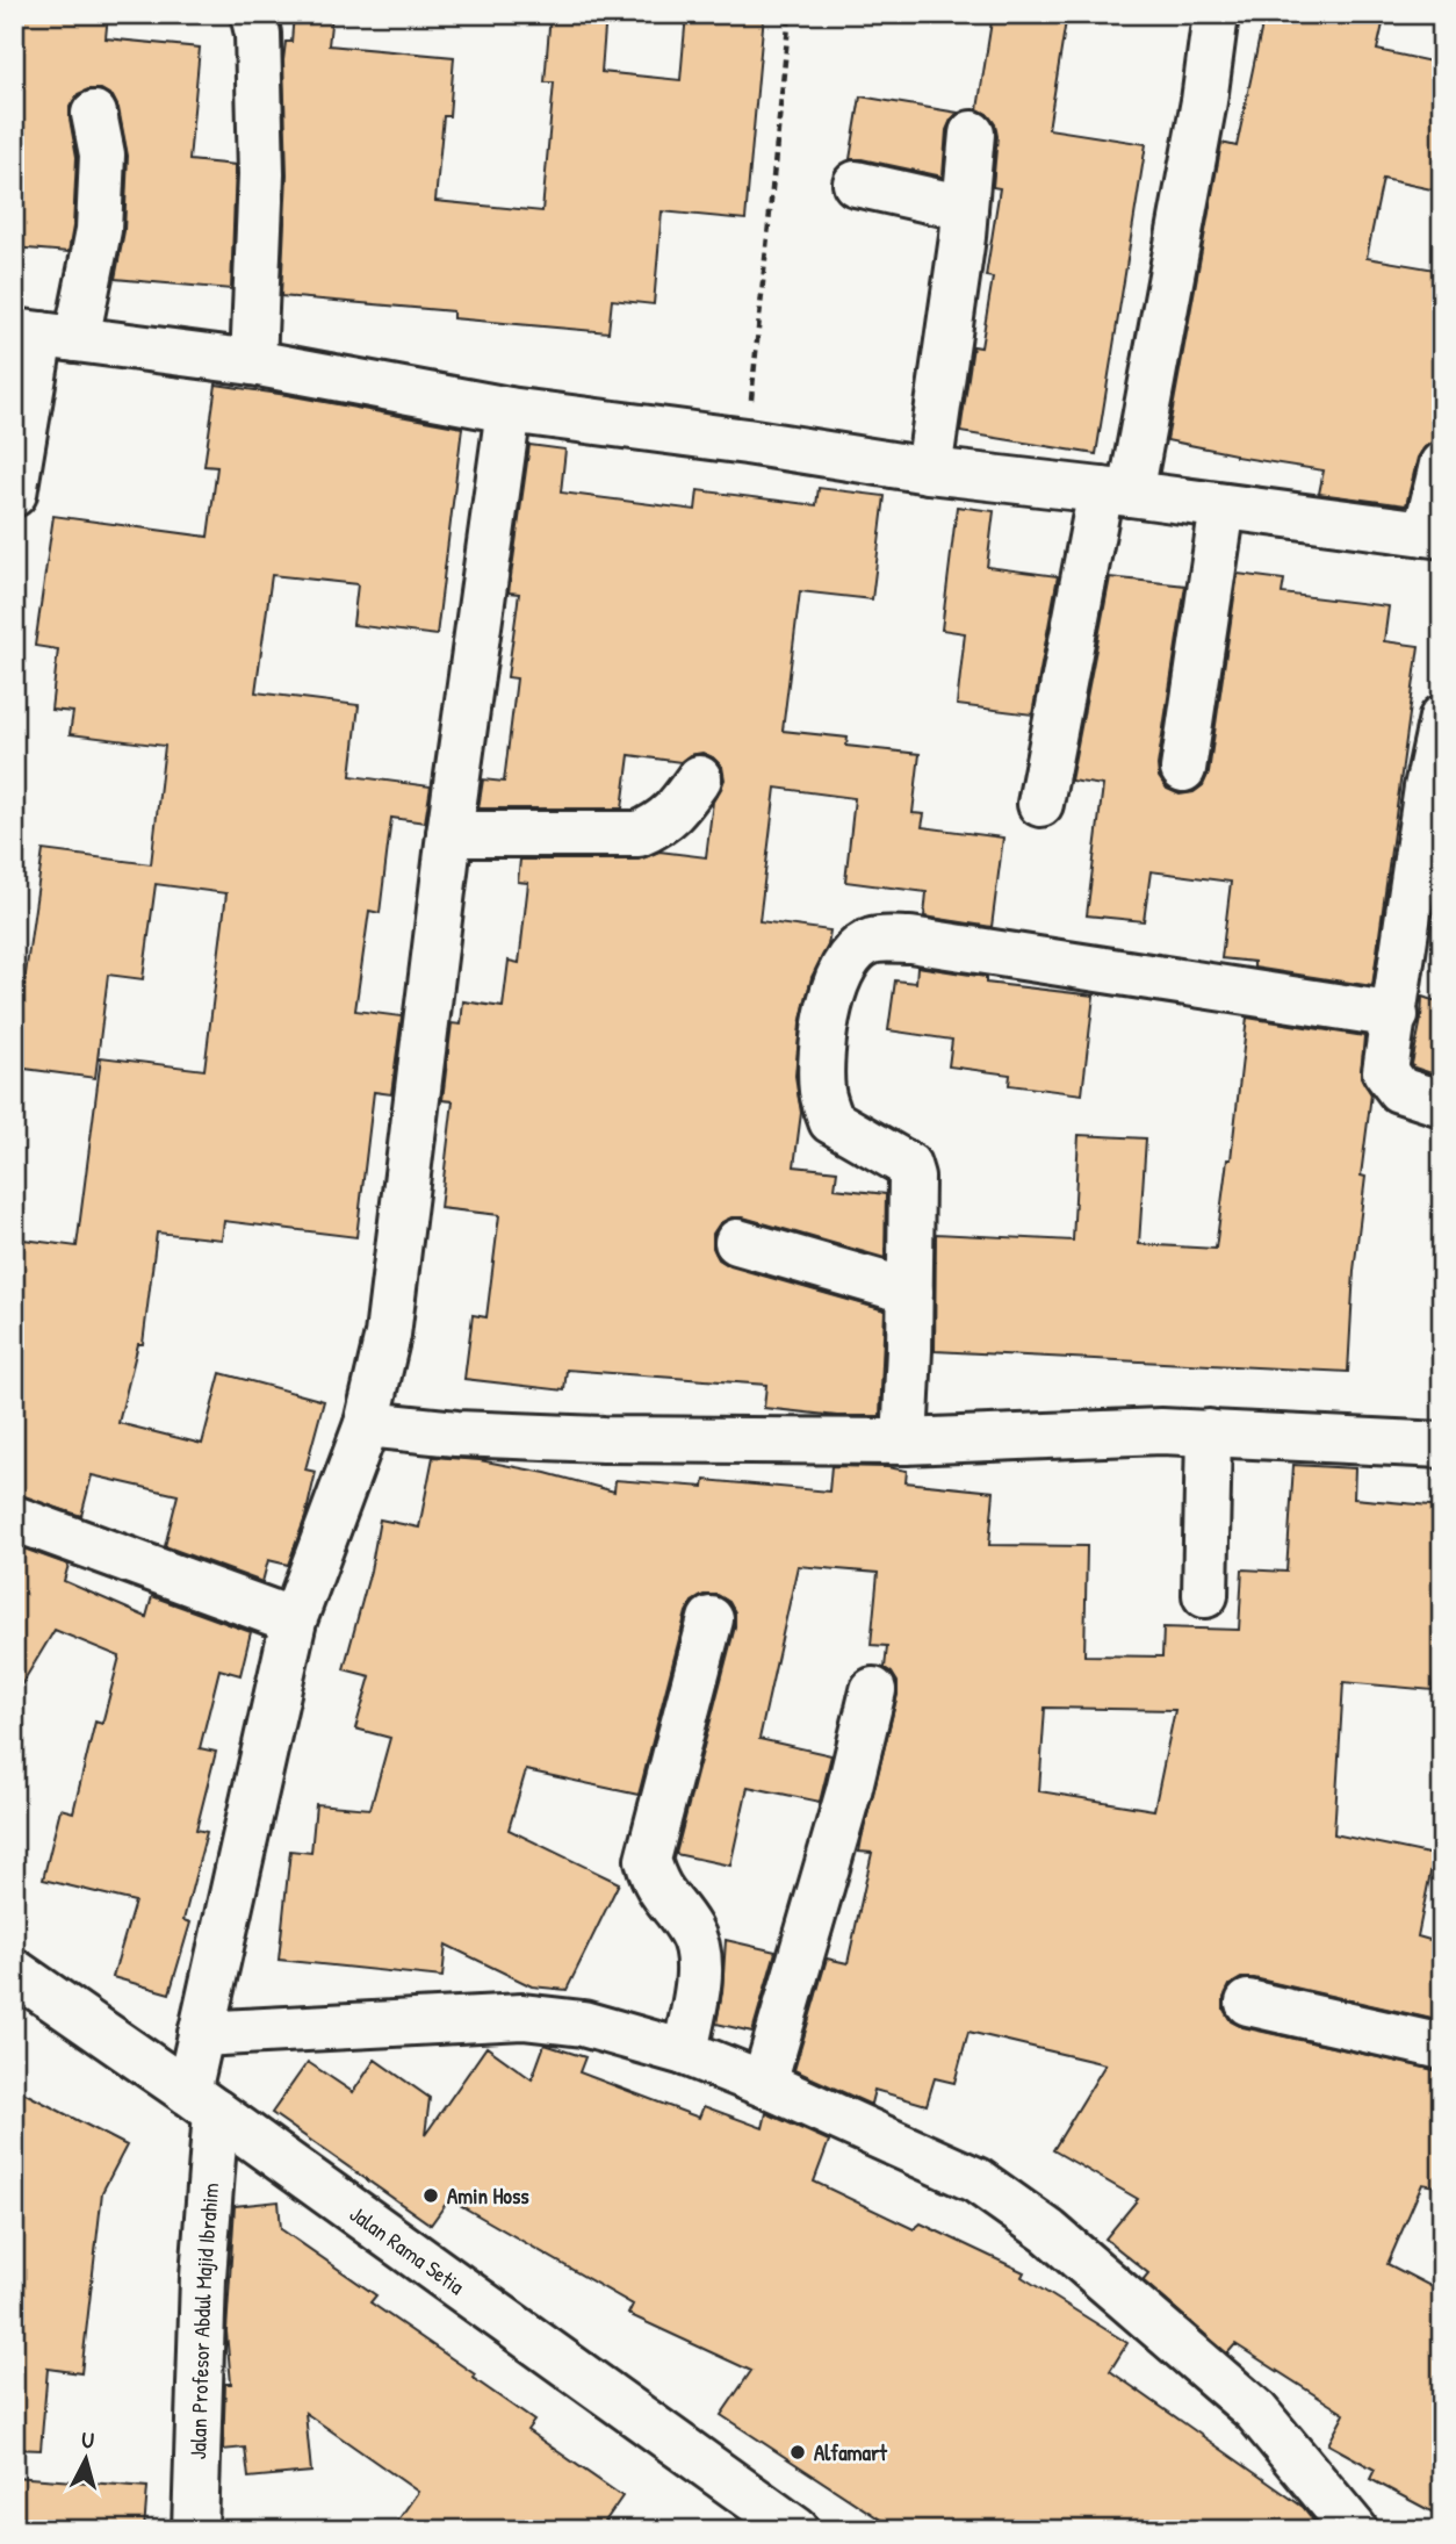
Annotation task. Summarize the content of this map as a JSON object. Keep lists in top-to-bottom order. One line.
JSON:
{"streets":{"street":["Jalan Rama Setia","Jalan Profesor Abdul Majid Ibrahim"]},"crossings":[["Jalan Rama Setia","Jalan Profesor Abdul Majid Ibrahim"]],"places":["Amin Hoss","Alfamart"],"north":"top"}
